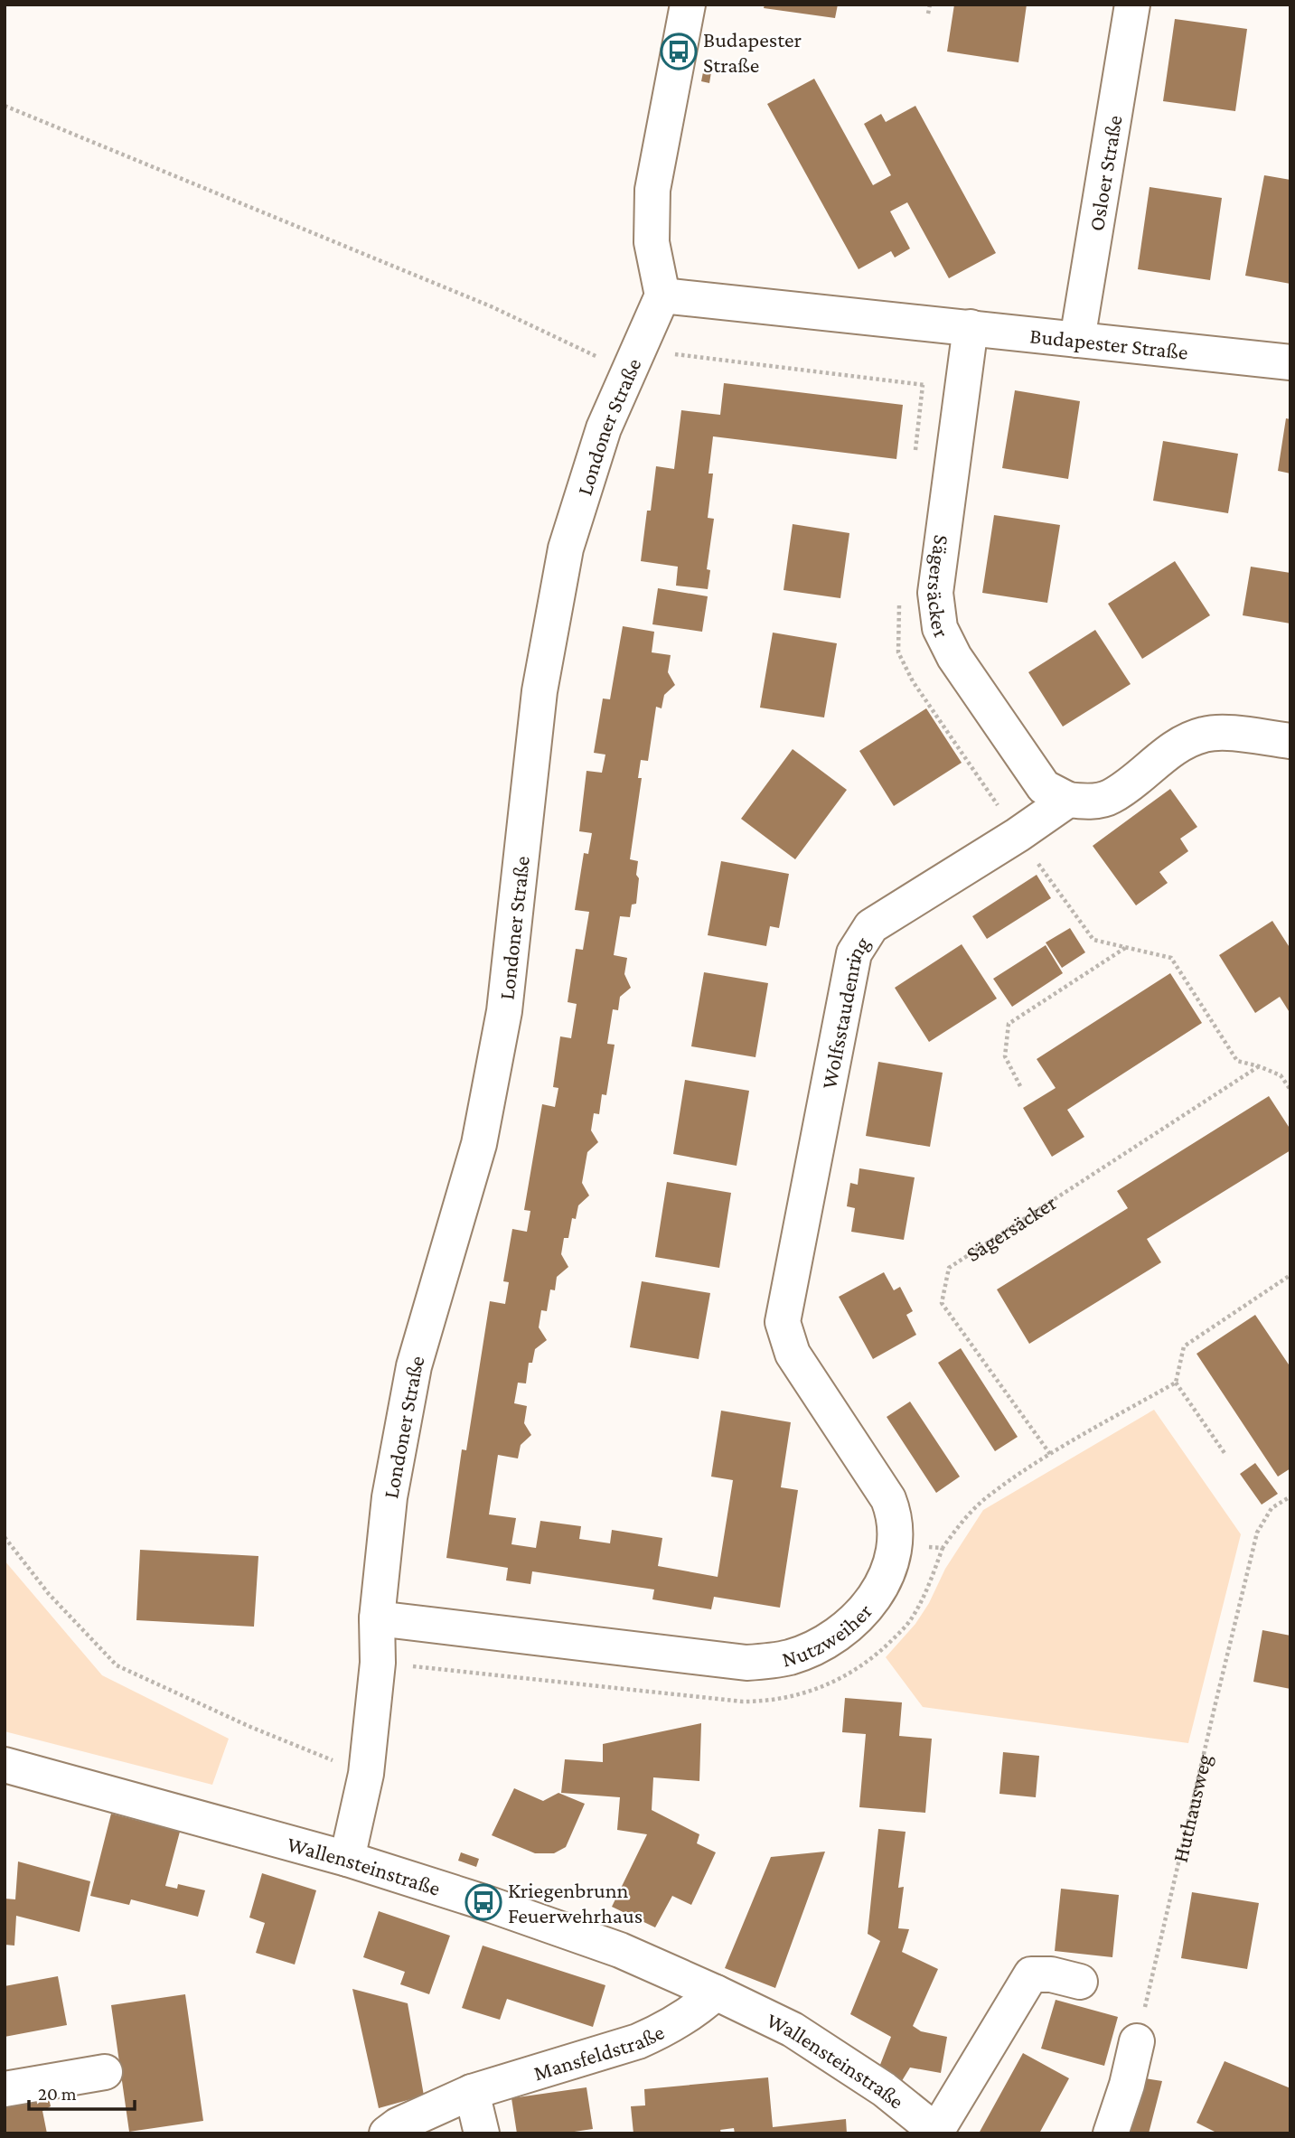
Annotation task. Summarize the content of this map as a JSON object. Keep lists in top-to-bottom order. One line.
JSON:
{"streets":{"street":["Osloer Straße","Budapester Straße","Londoner Straße","Sägersäcker","Wolfsstaudenring","Nutzweiher","Wallensteinstraße","Mansfeldstraße"],"path":["Huthausweg"]},"crossings":[["Osloer Straße","Budapester Straße"],["Budapester Straße","Londoner Straße"],["Budapester Straße","Sägersäcker"],["Londoner Straße","Nutzweiher"],["Londoner Straße","Wallensteinstraße"],["Sägersäcker","Wolfsstaudenring"],["Wolfsstaudenring","Nutzweiher"],["Wallensteinstraße","Mansfeldstraße"]],"places":{"bus stop":["Budapester Straße","Kriegenbrunn Feuerwehrhaus"]},"scale_bar":"20 m"}
